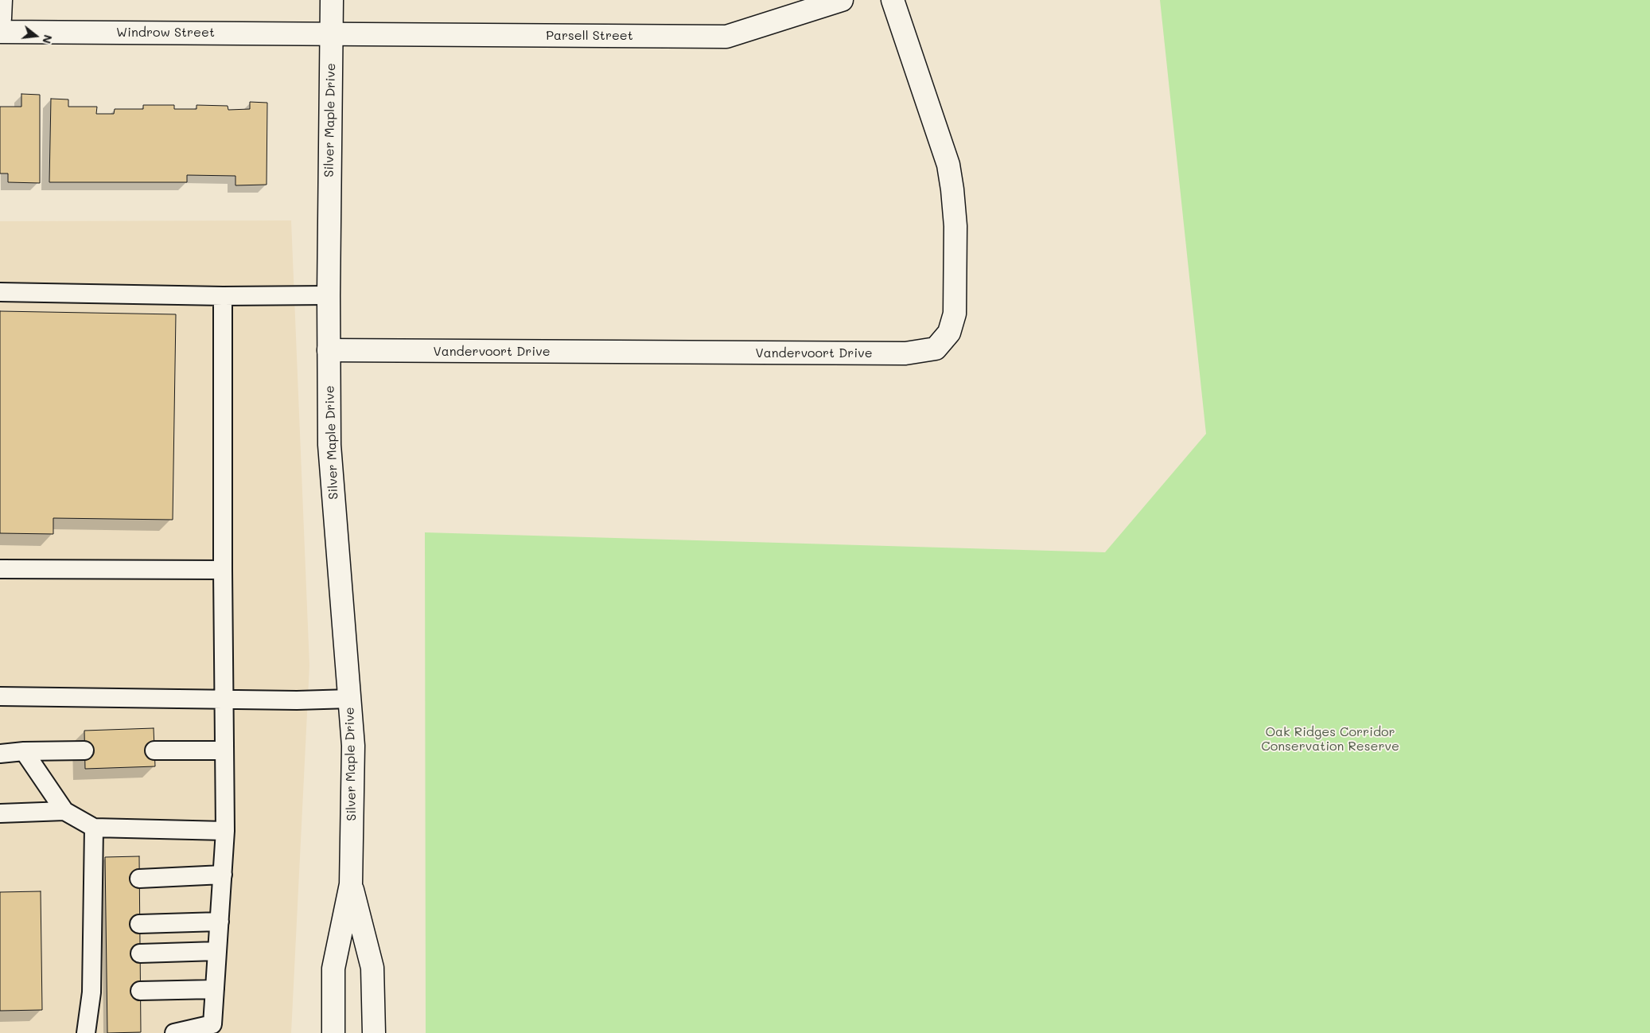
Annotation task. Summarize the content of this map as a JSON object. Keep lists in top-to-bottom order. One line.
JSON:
{"streets":{"street":["Windrow Street","Parsell Street","Silver Maple Drive","Vandervoort Drive"]},"crossings":[["Windrow Street","Parsell Street"],["Windrow Street","Silver Maple Drive"],["Parsell Street","Silver Maple Drive"],["Silver Maple Drive","Vandervoort Drive"]],"parks":["Oak Ridges Corridor Conservation Reserve"],"north":"right"}
